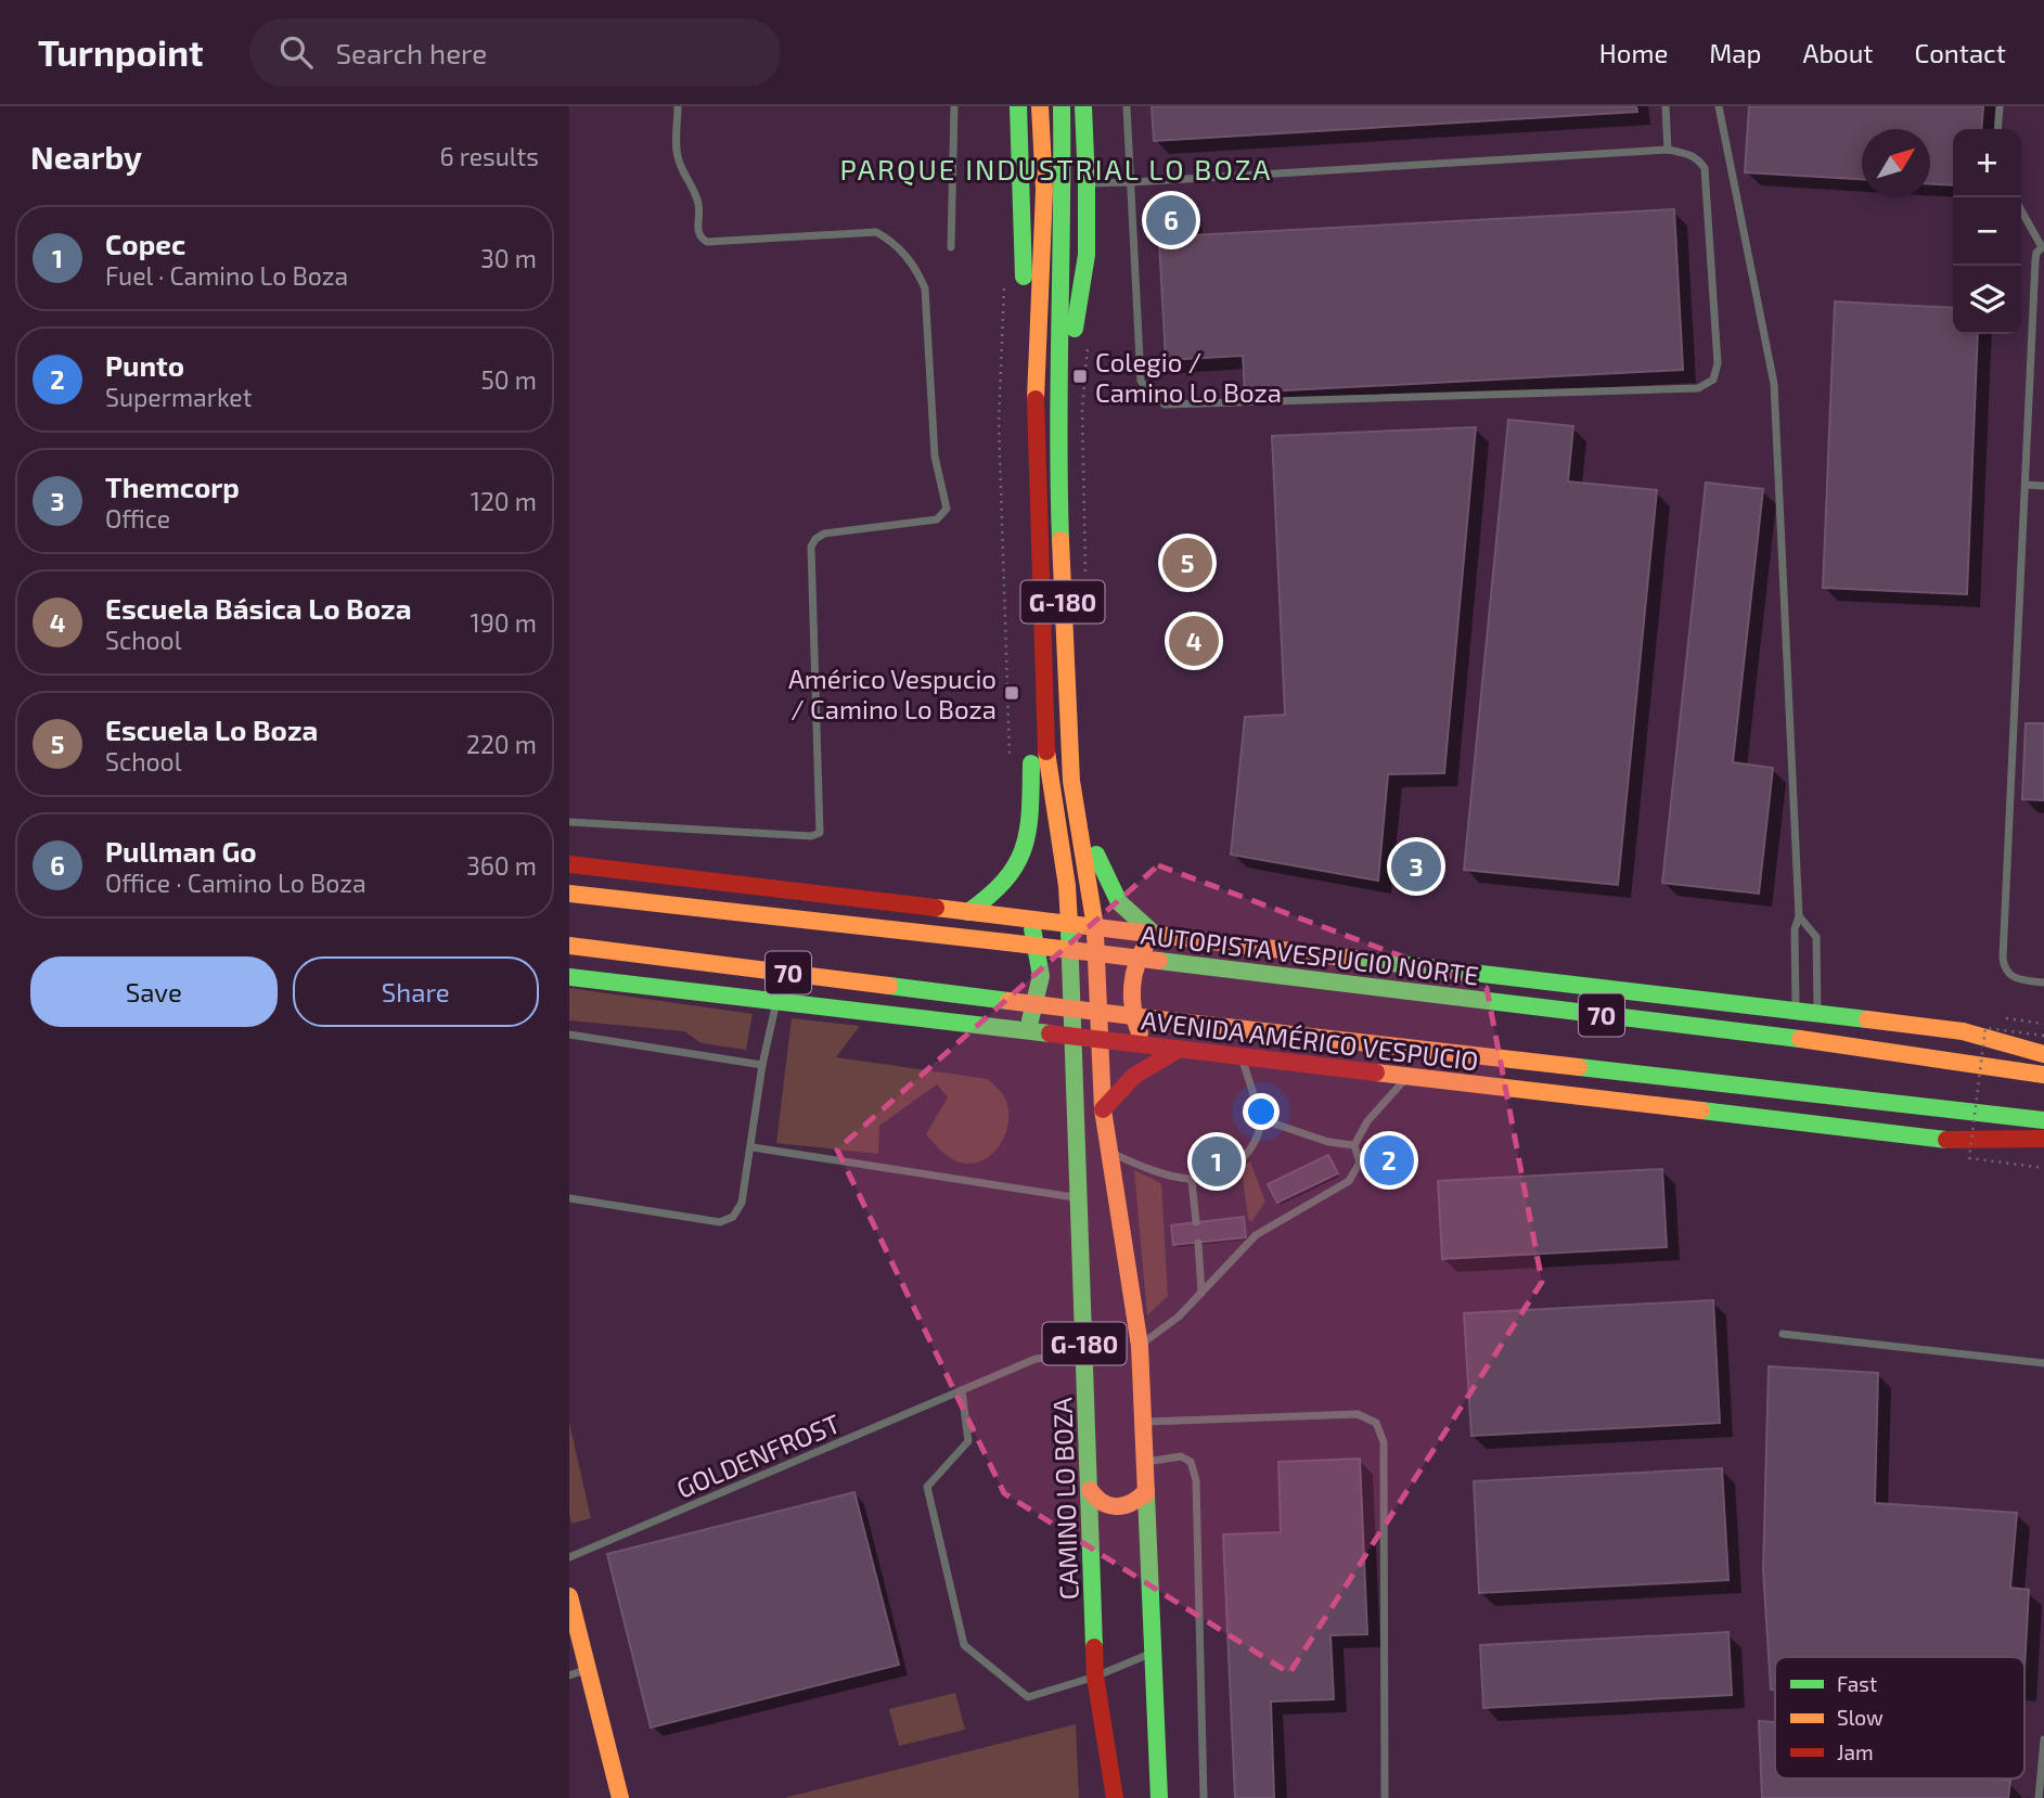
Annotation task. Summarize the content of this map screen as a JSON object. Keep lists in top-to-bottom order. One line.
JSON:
{"streets":{"main road":["G-180","AUTOPISTA VESPUCIO NORTE","70","AVENIDA AMÉRICO VESPUCIO","CAMINO LO BOZA"],"lane":["GOLDENFROST"]},"crossings":[["G-180","AVENIDA AMÉRICO VESPUCIO"],["G-180","CAMINO LO BOZA"],["AVENIDA AMÉRICO VESPUCIO","CAMINO LO BOZA"],["GOLDENFROST","CAMINO LO BOZA"]],"districts":["PARQUE INDUSTRIAL LO BOZA"],"places":{"transit":["Colegio / Camino Lo Boza","Américo Vespucio / Camino Lo Boza"]},"legend":["Fast","Slow","Jam"],"north":"top right","page":{"header":"Turnpoint","search":"Search here","nav":["Home","Map","About","Contact"],"heading":["Nearby","6 results"],"map_buttons":["+","−"],"pins":["6","5","4","3","2","1"],"list":[{"mark":"1","name":"Copec","note":"Fuel · Camino Lo Boza","value":"30 m"},{"mark":"2","name":"Punto","note":"Supermarket","value":"50 m"},{"mark":"3","name":"Themcorp","note":"Office","value":"120 m"},{"mark":"4","name":"Escuela Básica Lo Boza","note":"School","value":"190 m"},{"mark":"5","name":"Escuela Lo Boza","note":"School","value":"220 m"},{"mark":"6","name":"Pullman Go","note":"Office · Camino Lo Boza","value":"360 m"}],"buttons":["Save","Share"]}}
